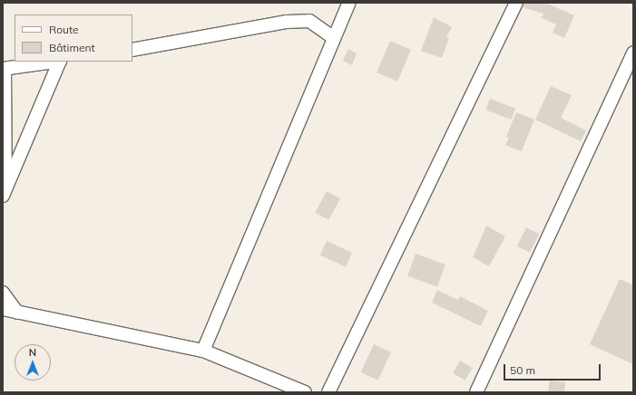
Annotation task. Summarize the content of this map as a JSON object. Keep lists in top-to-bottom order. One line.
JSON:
{"legend":["Route","Bâtiment"],"scale_bar":"50 m","north":"top"}
